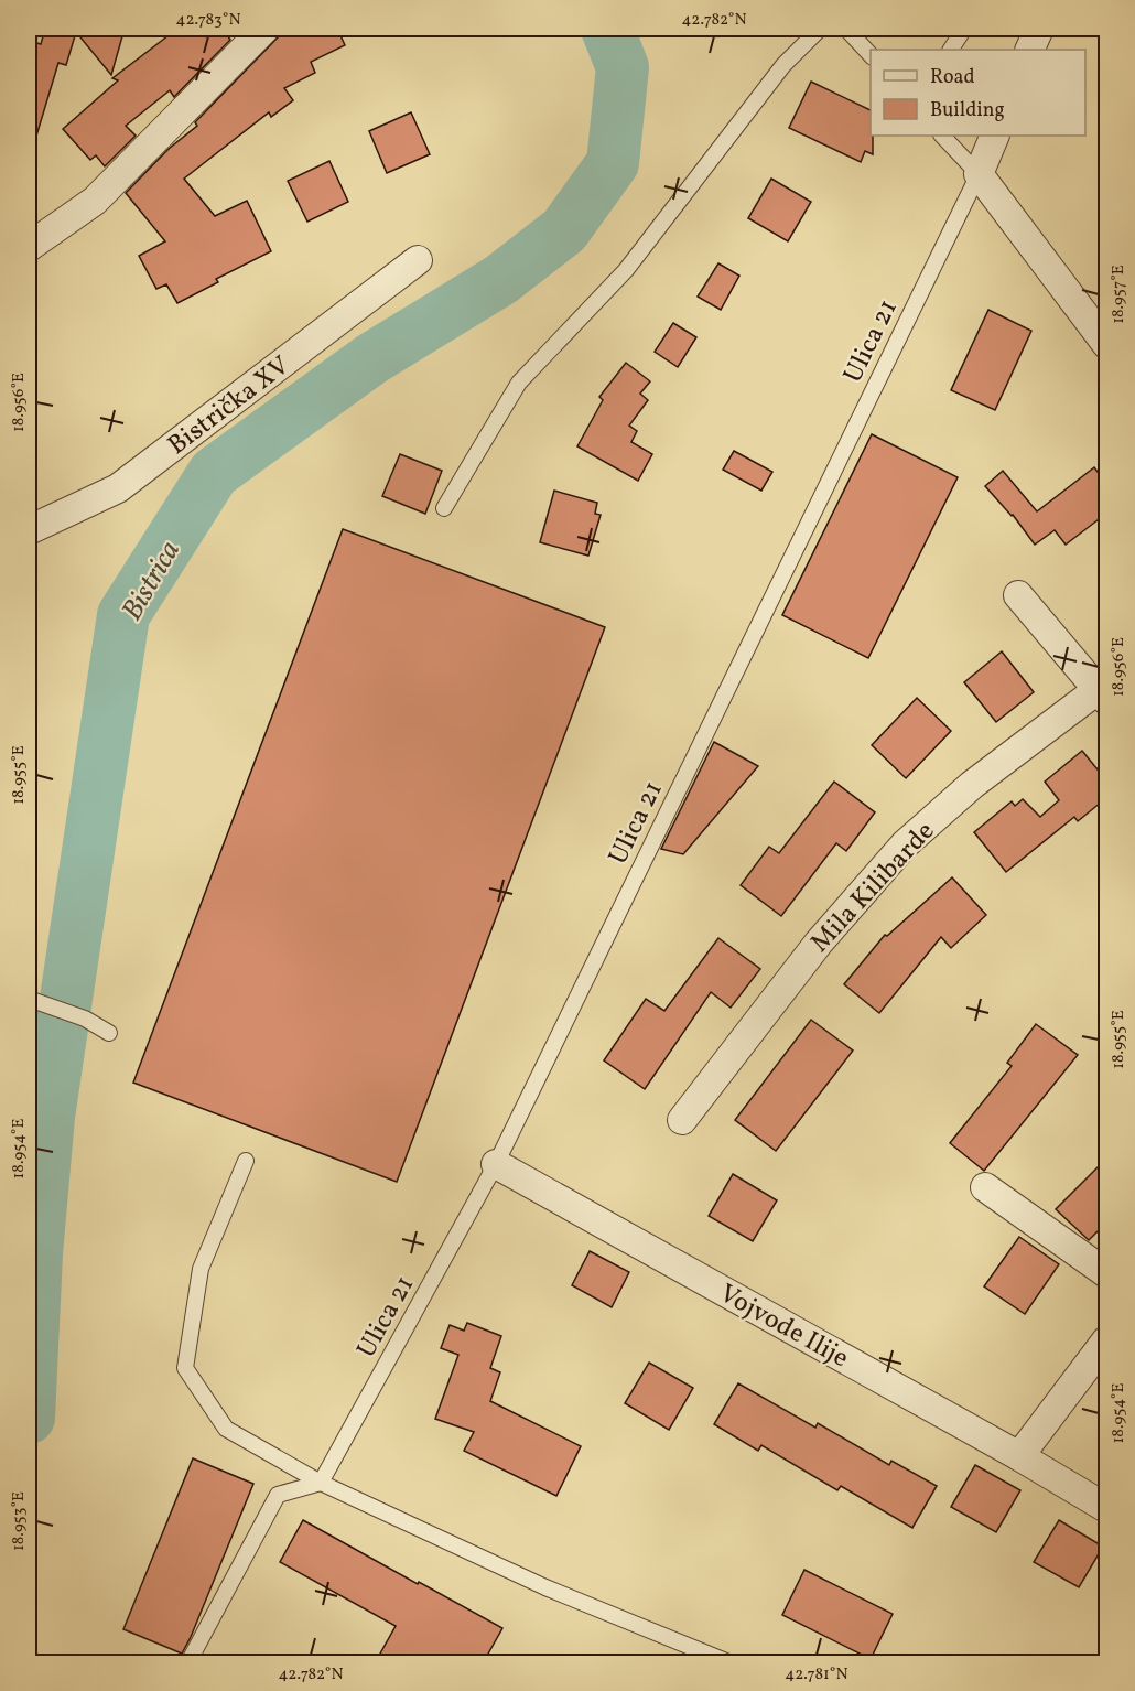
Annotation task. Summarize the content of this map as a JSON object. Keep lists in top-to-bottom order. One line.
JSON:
{"streets":{"street":["Bistrička XV","Mila Kilibarde","Vojvode Ilije"],"lane":["Ulica 21"]},"crossings":[["Ulica 21","Vojvode Ilije"]],"water":["Bistrica"],"legend":["Road","Building"],"coordinates":["42.783°N","42.782°N","18.957°E","18.956°E","18.955°E","18.954°E","18.953°E","42.781°N"]}
